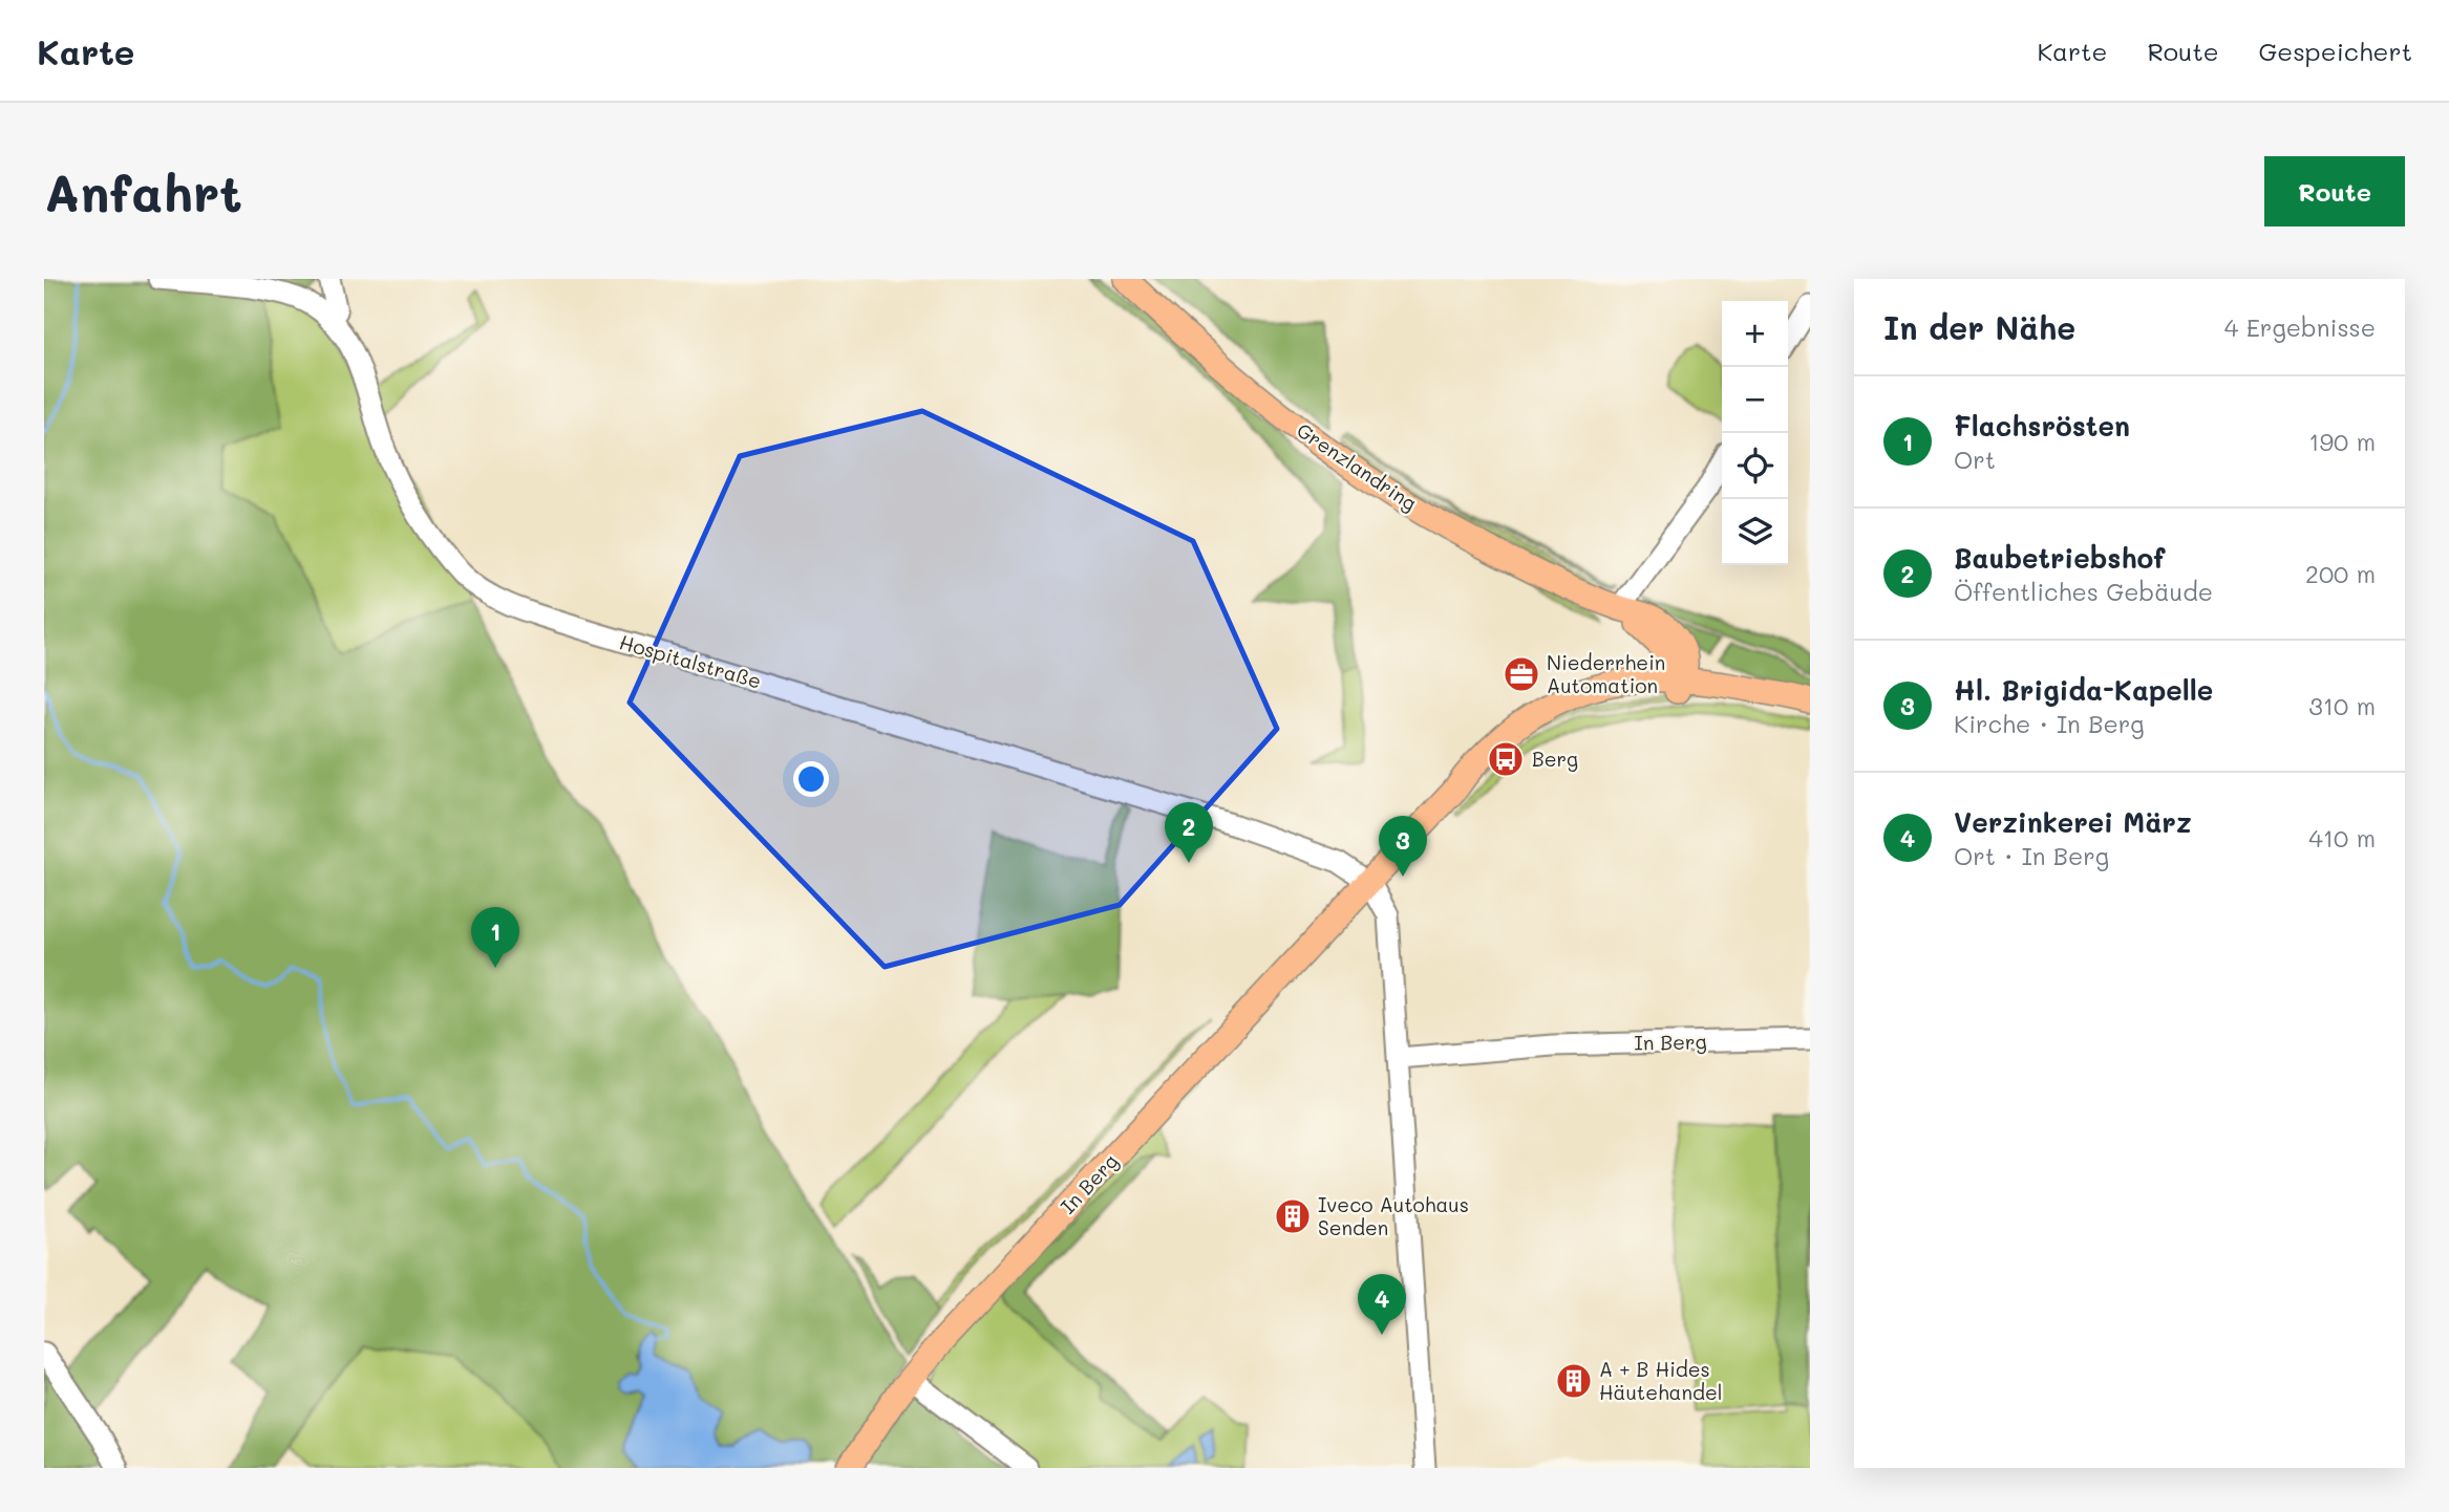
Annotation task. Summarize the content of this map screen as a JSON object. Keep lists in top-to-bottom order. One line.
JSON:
{"streets":{"main road":["Grenzlandring","In Berg"],"street":["Hospitalstraße"]},"crossings":[["Grenzlandring","In Berg"],["Hospitalstraße","In Berg"]],"places":{"office":["Niederrhein Automation"],"bus stop":["Berg"],"building":["Iveco Autohaus Senden","A + B Hides Häutehandel"]},"page":{"header":"Karte","nav":["Karte","Route","Gespeichert"],"buttons":"Route","title":"Anfahrt","heading":["In der Nähe","4 Ergebnisse"],"map_buttons":["+","−"],"list":[{"mark":"1","name":"Flachsrösten","note":"Ort","value":"190 m"},{"mark":"2","name":"Baubetriebshof","note":"Öffentliches Gebäude","value":"200 m"},{"mark":"3","name":"Hl. Brigida-Kapelle","note":"Kirche · In Berg","value":"310 m"},{"mark":"4","name":"Verzinkerei März","note":"Ort · In Berg","value":"410 m"}],"pins":["2","3","1","4"]}}
